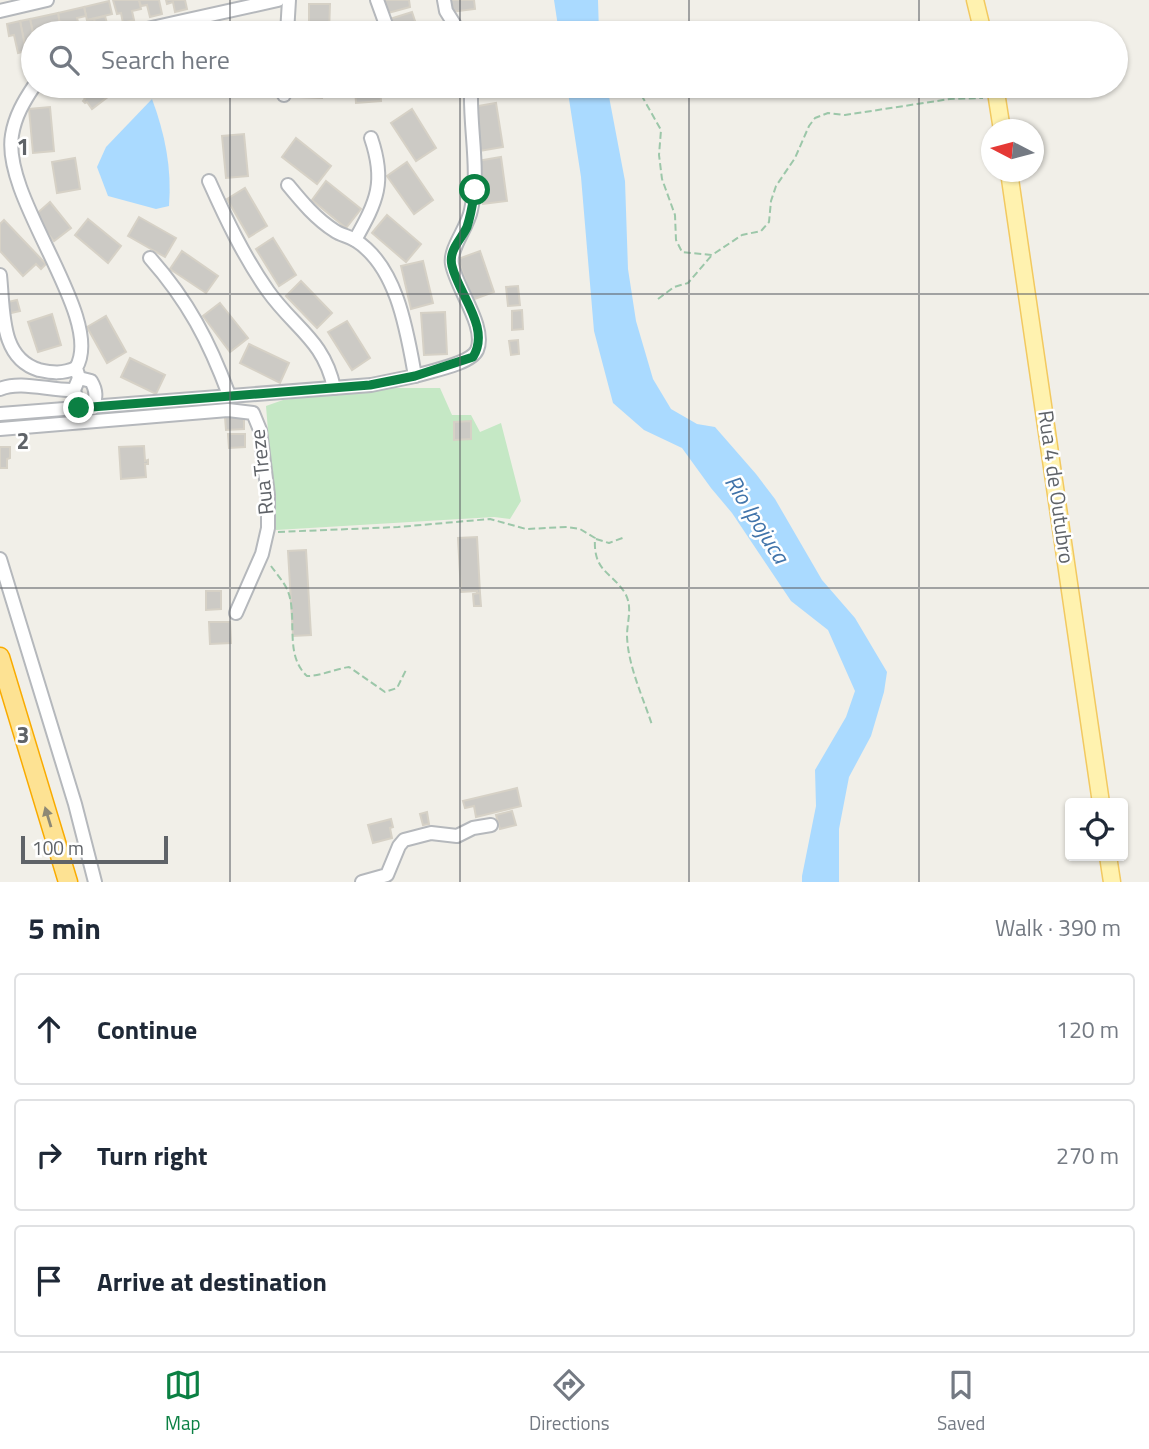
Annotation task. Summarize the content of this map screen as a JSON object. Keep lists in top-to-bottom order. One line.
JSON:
{"streets":{"main road":["Rua 4 de Outubro"],"street":["Rua Treze"]},"water":["Rio Ipojuca"],"scale_bar":"100 m","north":"left","page":{"search":"Search here","scale":"100 m","heading":["5 min","Walk · 390 m"],"list":[["Continue","120 m"],["Turn right","270 m"],"Arrive at destination"],"nav":["Map","Directions","Saved"]},"grid":{"rows":["1","2","3"]}}
